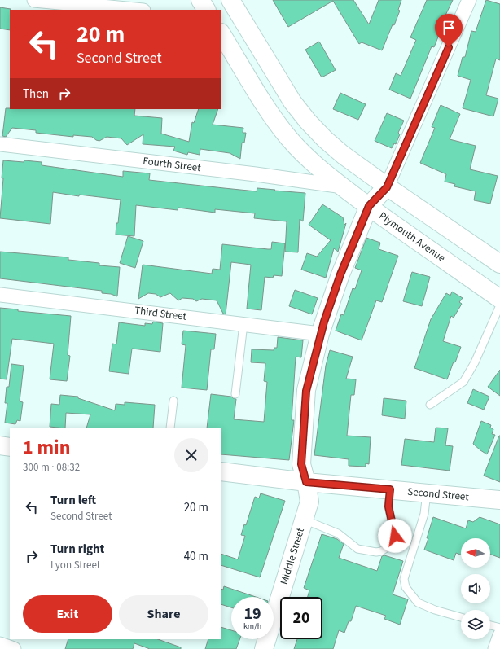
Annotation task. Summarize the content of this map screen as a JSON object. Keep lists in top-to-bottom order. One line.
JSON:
{"streets":{"street":["Fourth Street","Plymouth Avenue","Third Street","Second Street","Middle Street"]},"crossings":[["Fourth Street","Plymouth Avenue"],["Plymouth Avenue","Middle Street"],["Third Street","Middle Street"],["Second Street","Middle Street"]],"north":"left","page":{"turn":["20 m","Second Street"],"then":"Then","heading":["1 min","300 m · 08:32"],"list":[{"name":"Turn left","note":"Second Street","value":"20 m"},{"name":"Turn right","note":"Lyon Street","value":"40 m"}],"buttons":["Exit","Share"],"speed":"19 km/h","limit":"20"}}
